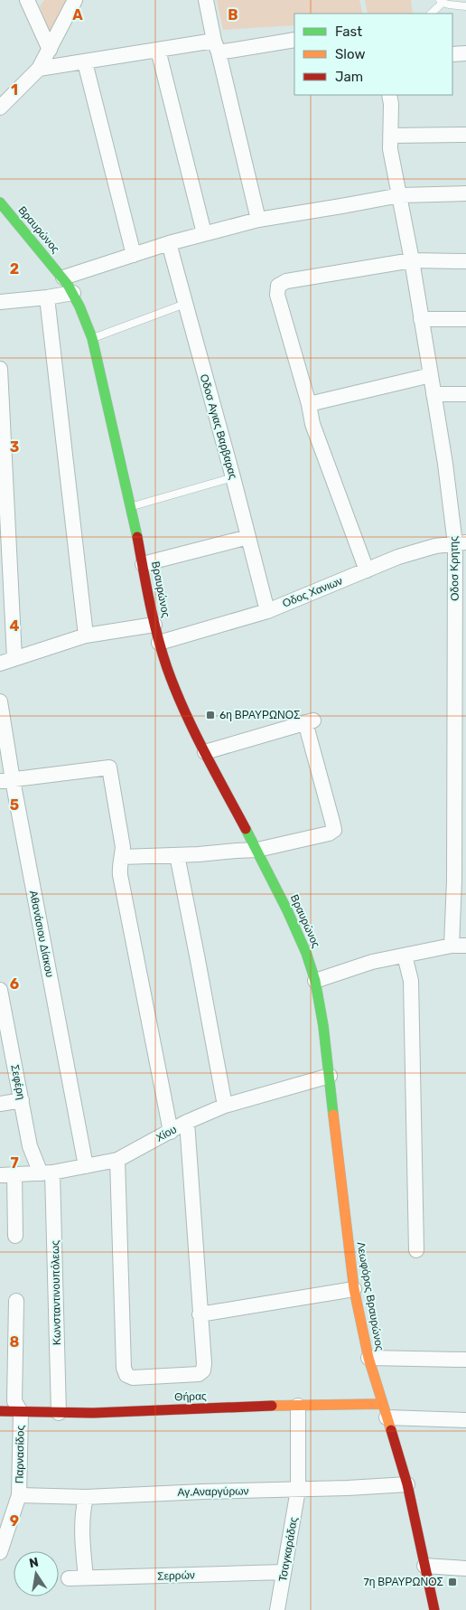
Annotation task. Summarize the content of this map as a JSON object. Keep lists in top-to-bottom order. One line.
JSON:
{"streets":{"main road":["Βραυρώνος","Λεωφόρος Βραυρώνος","Θήρας"],"street":["Οδοσ Αγιας Βαρβαρας","Οδοσ Κρητης","Οδος Χανιων","Αθανάσιου Δίακου","Σεφέρη","Χίου","Κωνσταντινουπόλεως","Παρνασίδος","Αγ.Αναργύρων","Τσαγκαράδας","Σερρών"]},"crossings":[["Βραυρώνος","Οδος Χανιων"],["Βραυρώνος","Λεωφόρος Βραυρώνος"],["Οδοσ Αγιας Βαρβαρας","Οδος Χανιων"],["Οδοσ Κρητης","Οδος Χανιων"],["Αθανάσιου Δίακου","Χίου"],["Σεφέρη","Χίου"],["Σεφέρη","Κωνσταντινουπόλεως"],["Χίου","Κωνσταντινουπόλεως"],["Χίου","Λεωφόρος Βραυρώνος"],["Κωνσταντινουπόλεως","Θήρας"],["Λεωφόρος Βραυρώνος","Θήρας"],["Λεωφόρος Βραυρώνος","Αγ.Αναργύρων"],["Θήρας","Παρνασίδος"],["Θήρας","Τσαγκαράδας"],["Παρνασίδος","Αγ.Αναργύρων"],["Αγ.Αναργύρων","Τσαγκαράδας"],["Τσαγκαράδας","Σερρών"]],"places":{"transit":["6η ΒΡΑΥΡΩΝΟΣ","7η ΒΡΑΥΡΩΝΟΣ"]},"legend":["Fast","Slow","Jam"],"north":"top","grid":{"columns":["A","B"],"rows":["1","2","3","4","5","6","7","8","9"]}}
